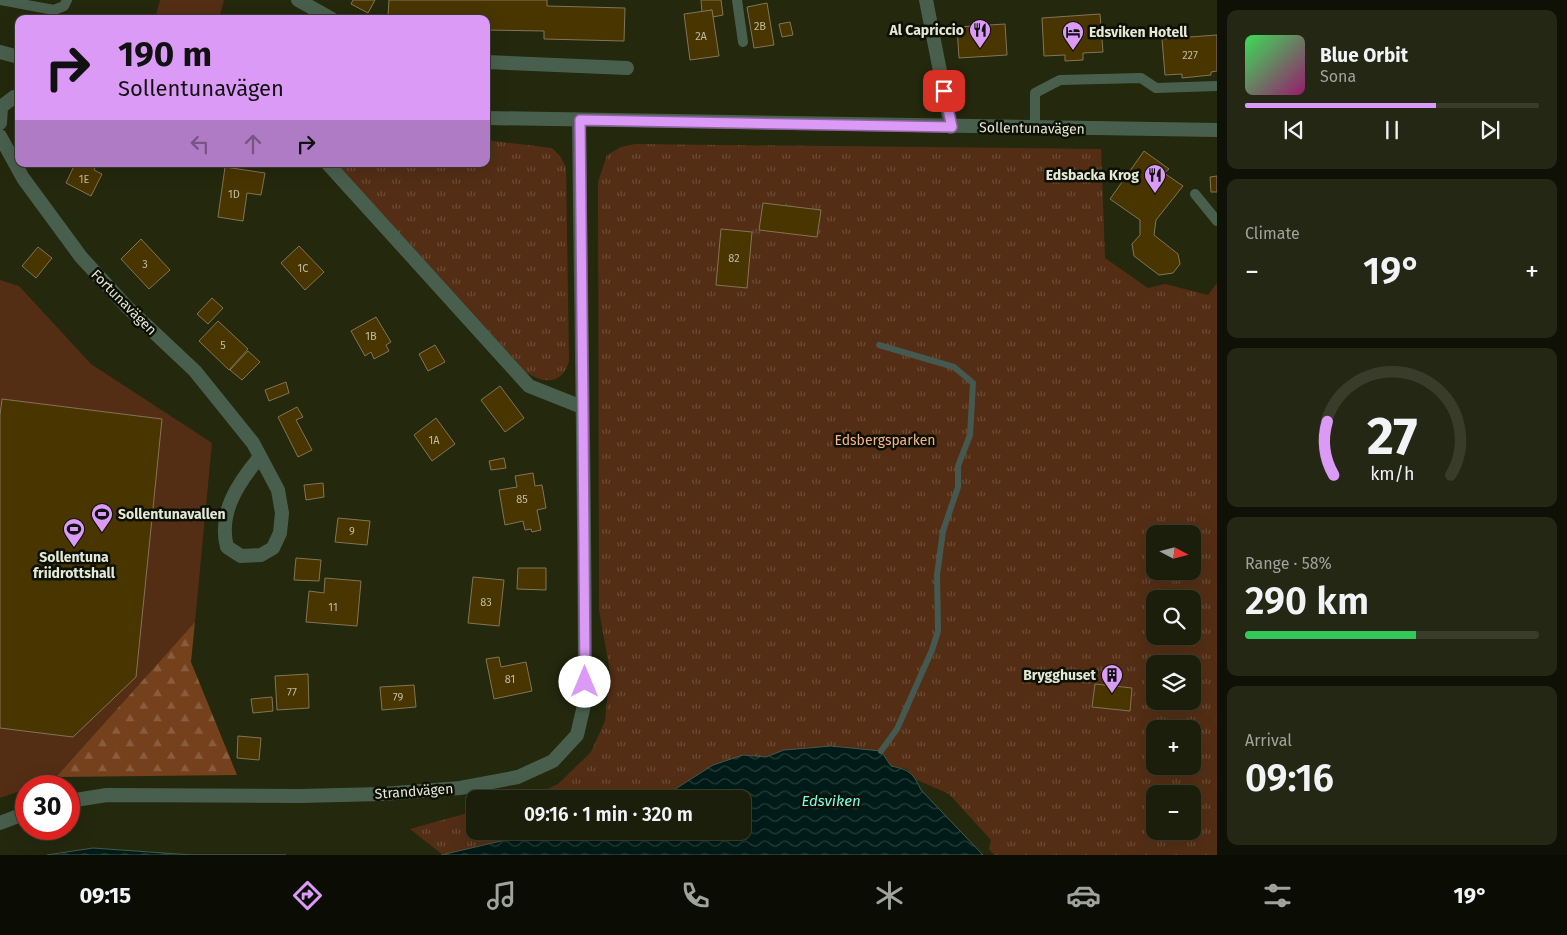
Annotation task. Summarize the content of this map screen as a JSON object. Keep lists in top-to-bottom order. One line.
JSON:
{"streets":{"street":["Sollentunavägen","Fortunavägen","Strandvägen"]},"crossings":[["Sollentunavägen","Strandvägen"]],"water":["Edsviken"],"parks":["Edsbergsparken"],"places":{"restaurant":["Al Capriccio","Edsbacka Krog"],"hotel":["Edsviken Hotell"],"sports":["Sollentunavallen","Sollentuna friidrottshall"],"building":["Brygghuset"]},"house_numbers":["2B","2A","227","1E","1D","82","3","1C","1B","5","1A","85","9","83","11","81","77","79"],"north":"right","page":{"turn":["190 m","Sollentunavägen"],"song":["Blue Orbit","Sona"],"tile":["Climate",["Range · 58%","290 km"],["Arrival","09:16"]],"heat":["−","19°","+"],"map_buttons":["+","−"],"limit":"30","trip":"09:16 · 1 min · 320 m","tabs":["09:15","19°"],"gauge":["27","km/h"]}}
